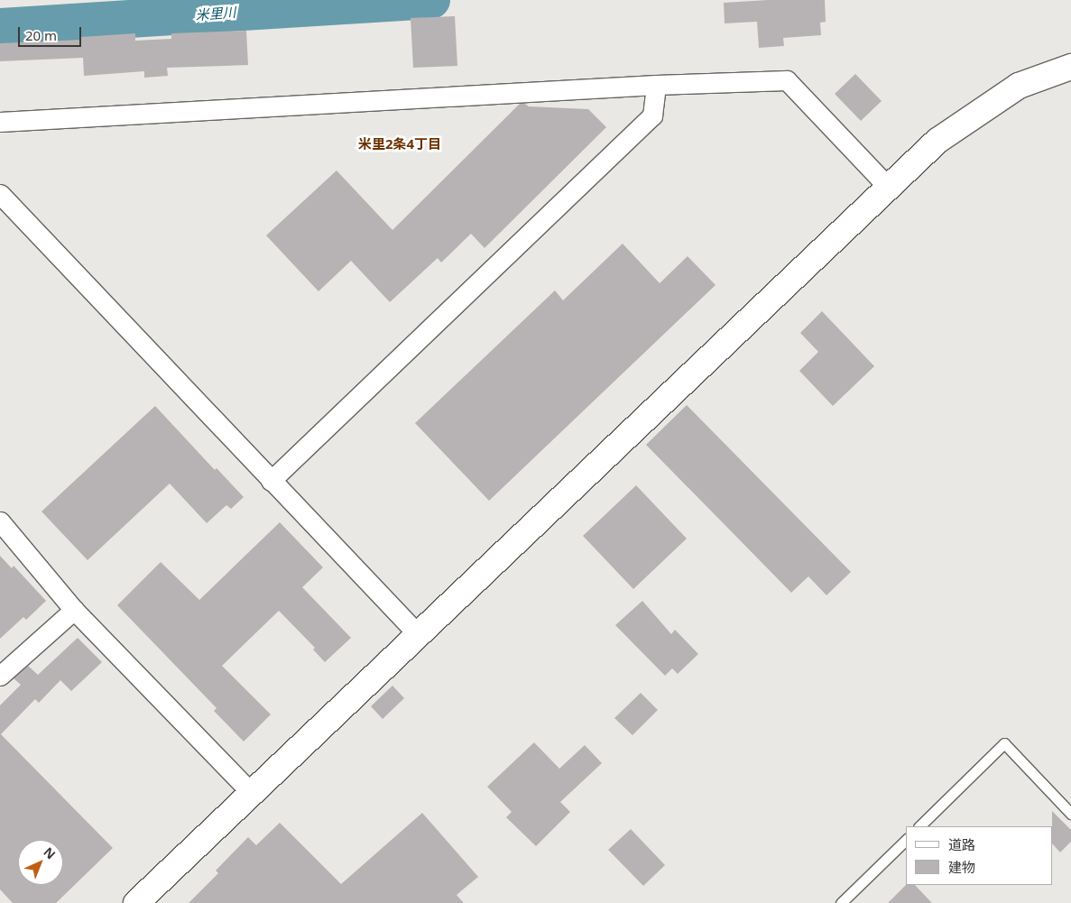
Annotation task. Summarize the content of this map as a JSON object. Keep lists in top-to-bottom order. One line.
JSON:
{"districts":["米里2条4丁目"],"water":["米里川"],"legend":["道路","建物"],"scale_bar":"20 m","north":"top right"}
